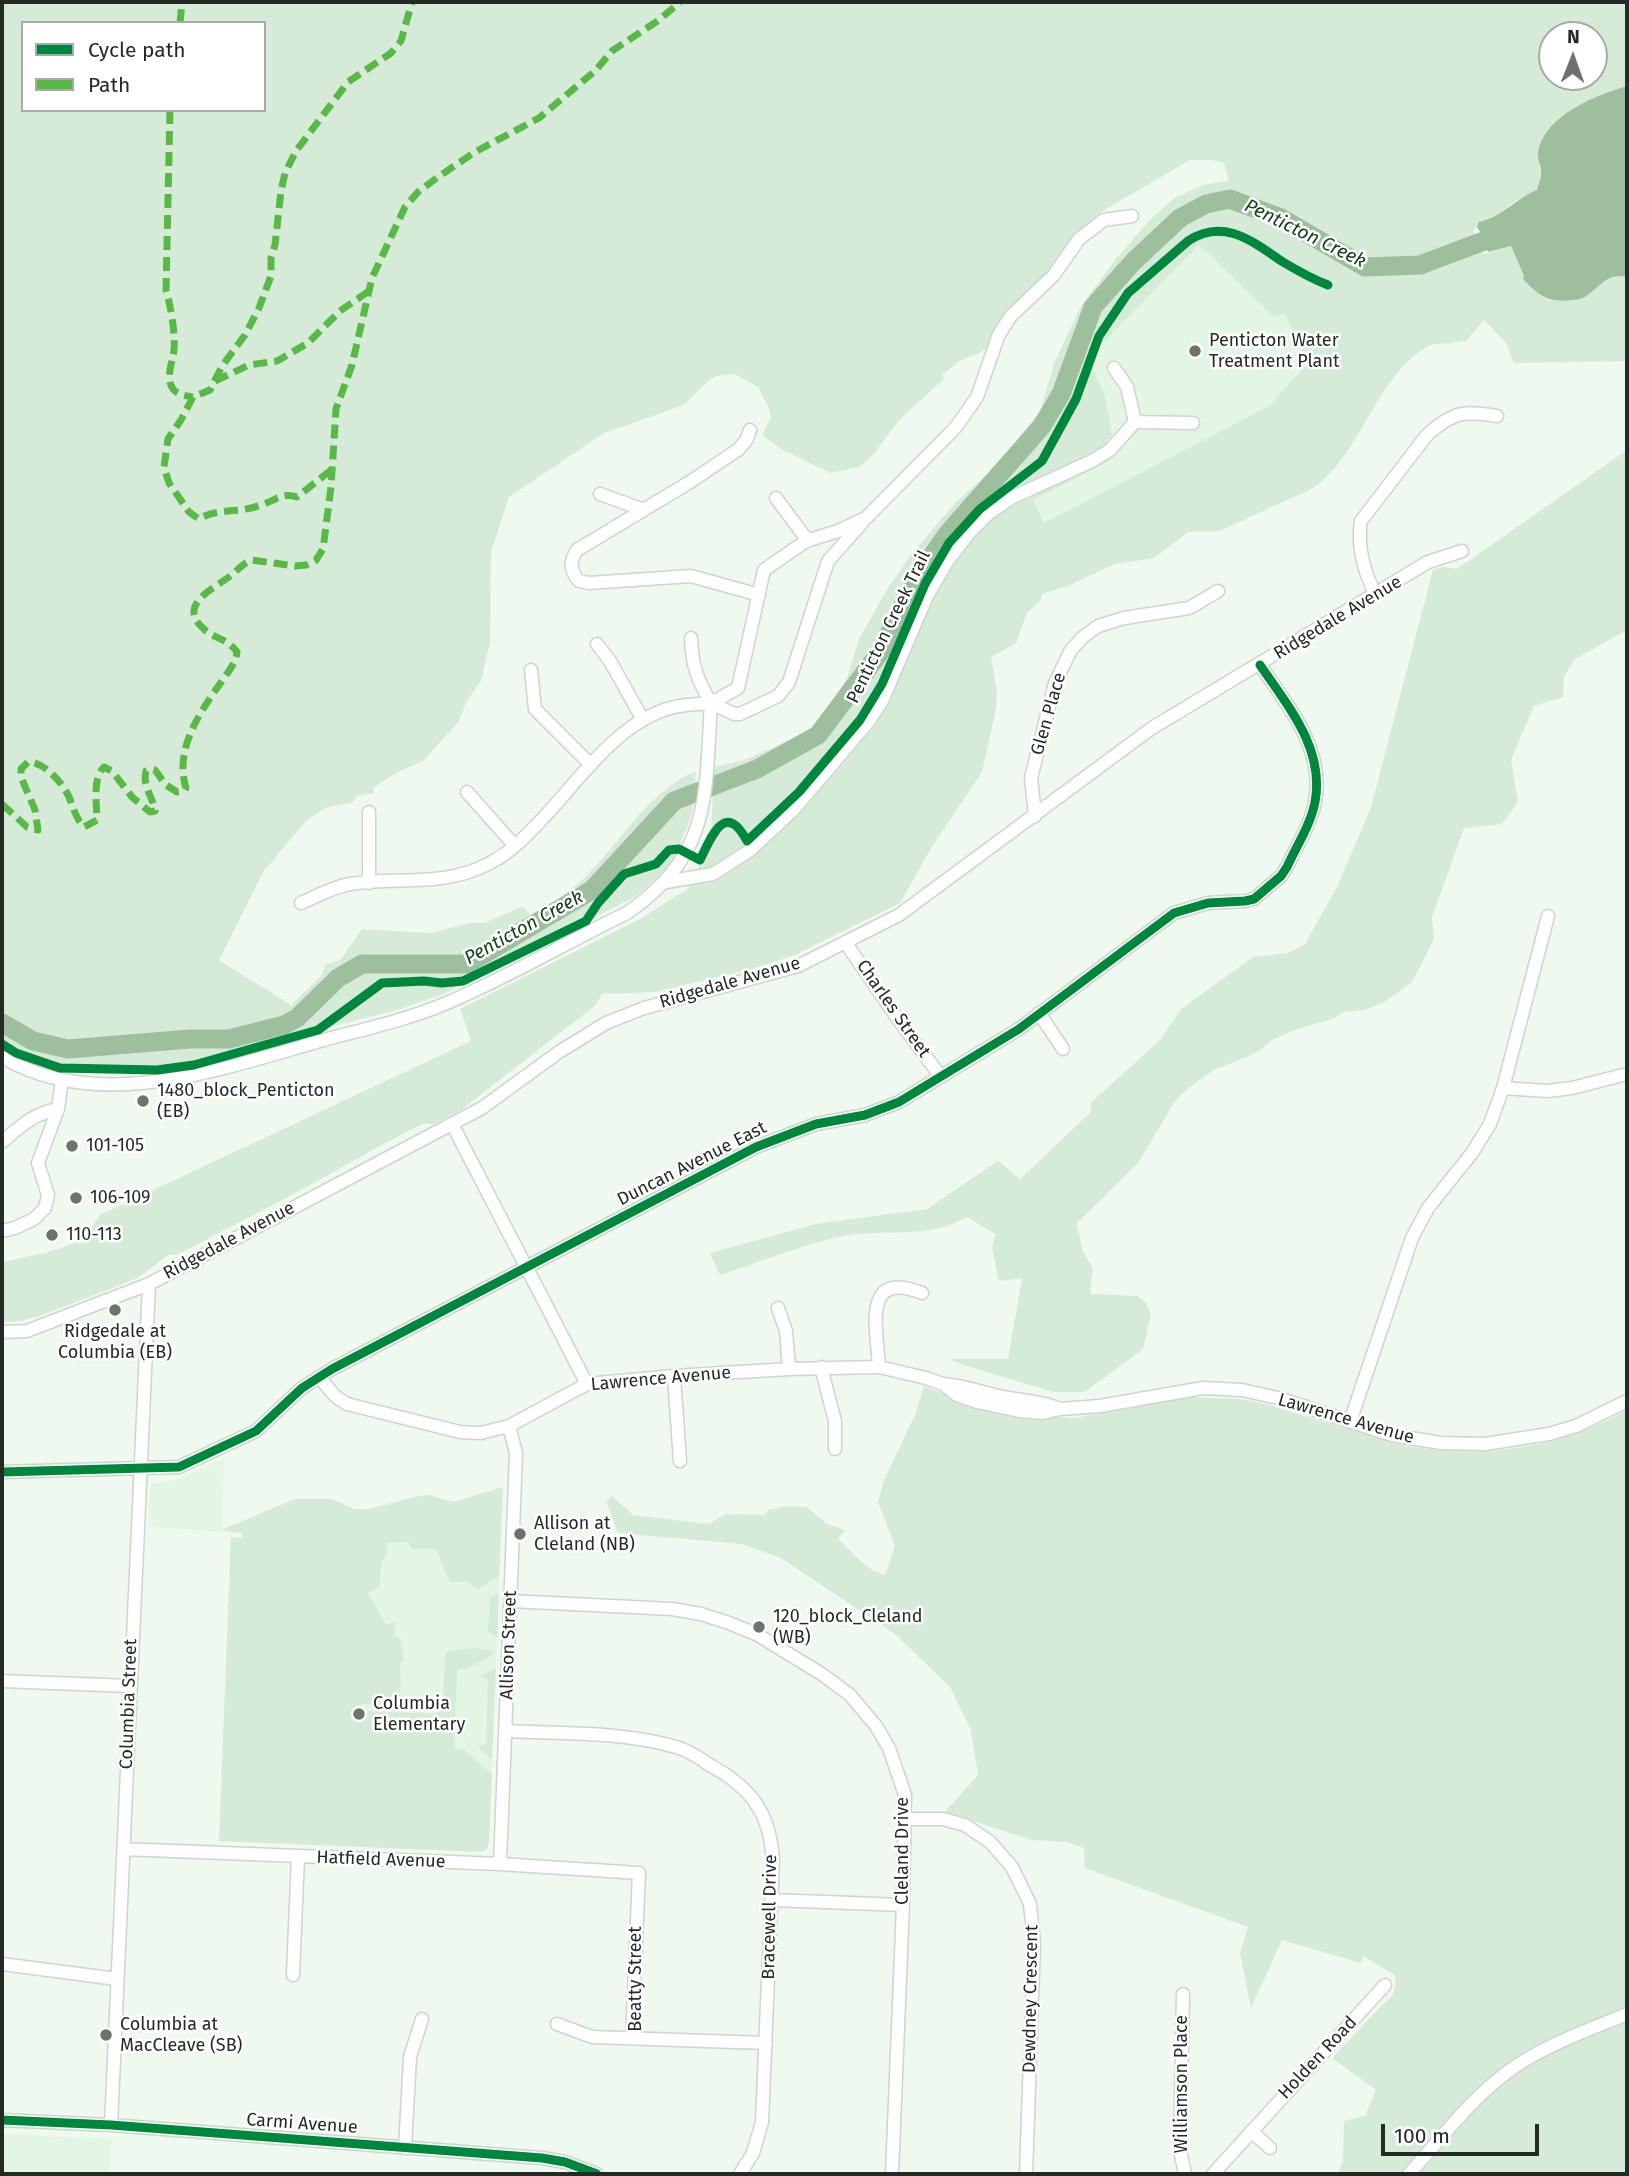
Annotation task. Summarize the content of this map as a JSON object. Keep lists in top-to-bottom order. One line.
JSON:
{"streets":{"street":["Ridgedale Avenue","Glen Place","Charles Street","Duncan Avenue East","Lawrence Avenue","Allison Street","Columbia Street","Cleland Drive","Hatfield Avenue","Bracewell Drive","Beatty Street","Dewdney Crescent","Holden Road","Williamson Place","Carmi Avenue"],"cycle path":["Penticton Creek Trail"]},"crossings":[["Ridgedale Avenue","Glen Place"],["Ridgedale Avenue","Charles Street"],["Ridgedale Avenue","Duncan Avenue East"],["Ridgedale Avenue","Columbia Street"],["Charles Street","Duncan Avenue East"],["Duncan Avenue East","Lawrence Avenue"],["Duncan Avenue East","Columbia Street"],["Lawrence Avenue","Allison Street"],["Allison Street","Cleland Drive"],["Allison Street","Hatfield Avenue"],["Allison Street","Bracewell Drive"],["Columbia Street","Hatfield Avenue"],["Columbia Street","Carmi Avenue"],["Cleland Drive","Dewdney Crescent"],["Hatfield Avenue","Beatty Street"],["Bracewell Drive","Beatty Street"]],"water":["Penticton Creek"],"places":["Penticton Water Treatment Plant","1480_block_Penticton (EB)","101-105","106-109","110-113","Ridgedale at Columbia (EB)","Allison at Cleland (NB)","120_block_Cleland (WB)","Columbia Elementary","Columbia at MacCleave (SB)"],"legend":["Cycle path","Path"],"scale_bar":"100 m","north":"top"}
